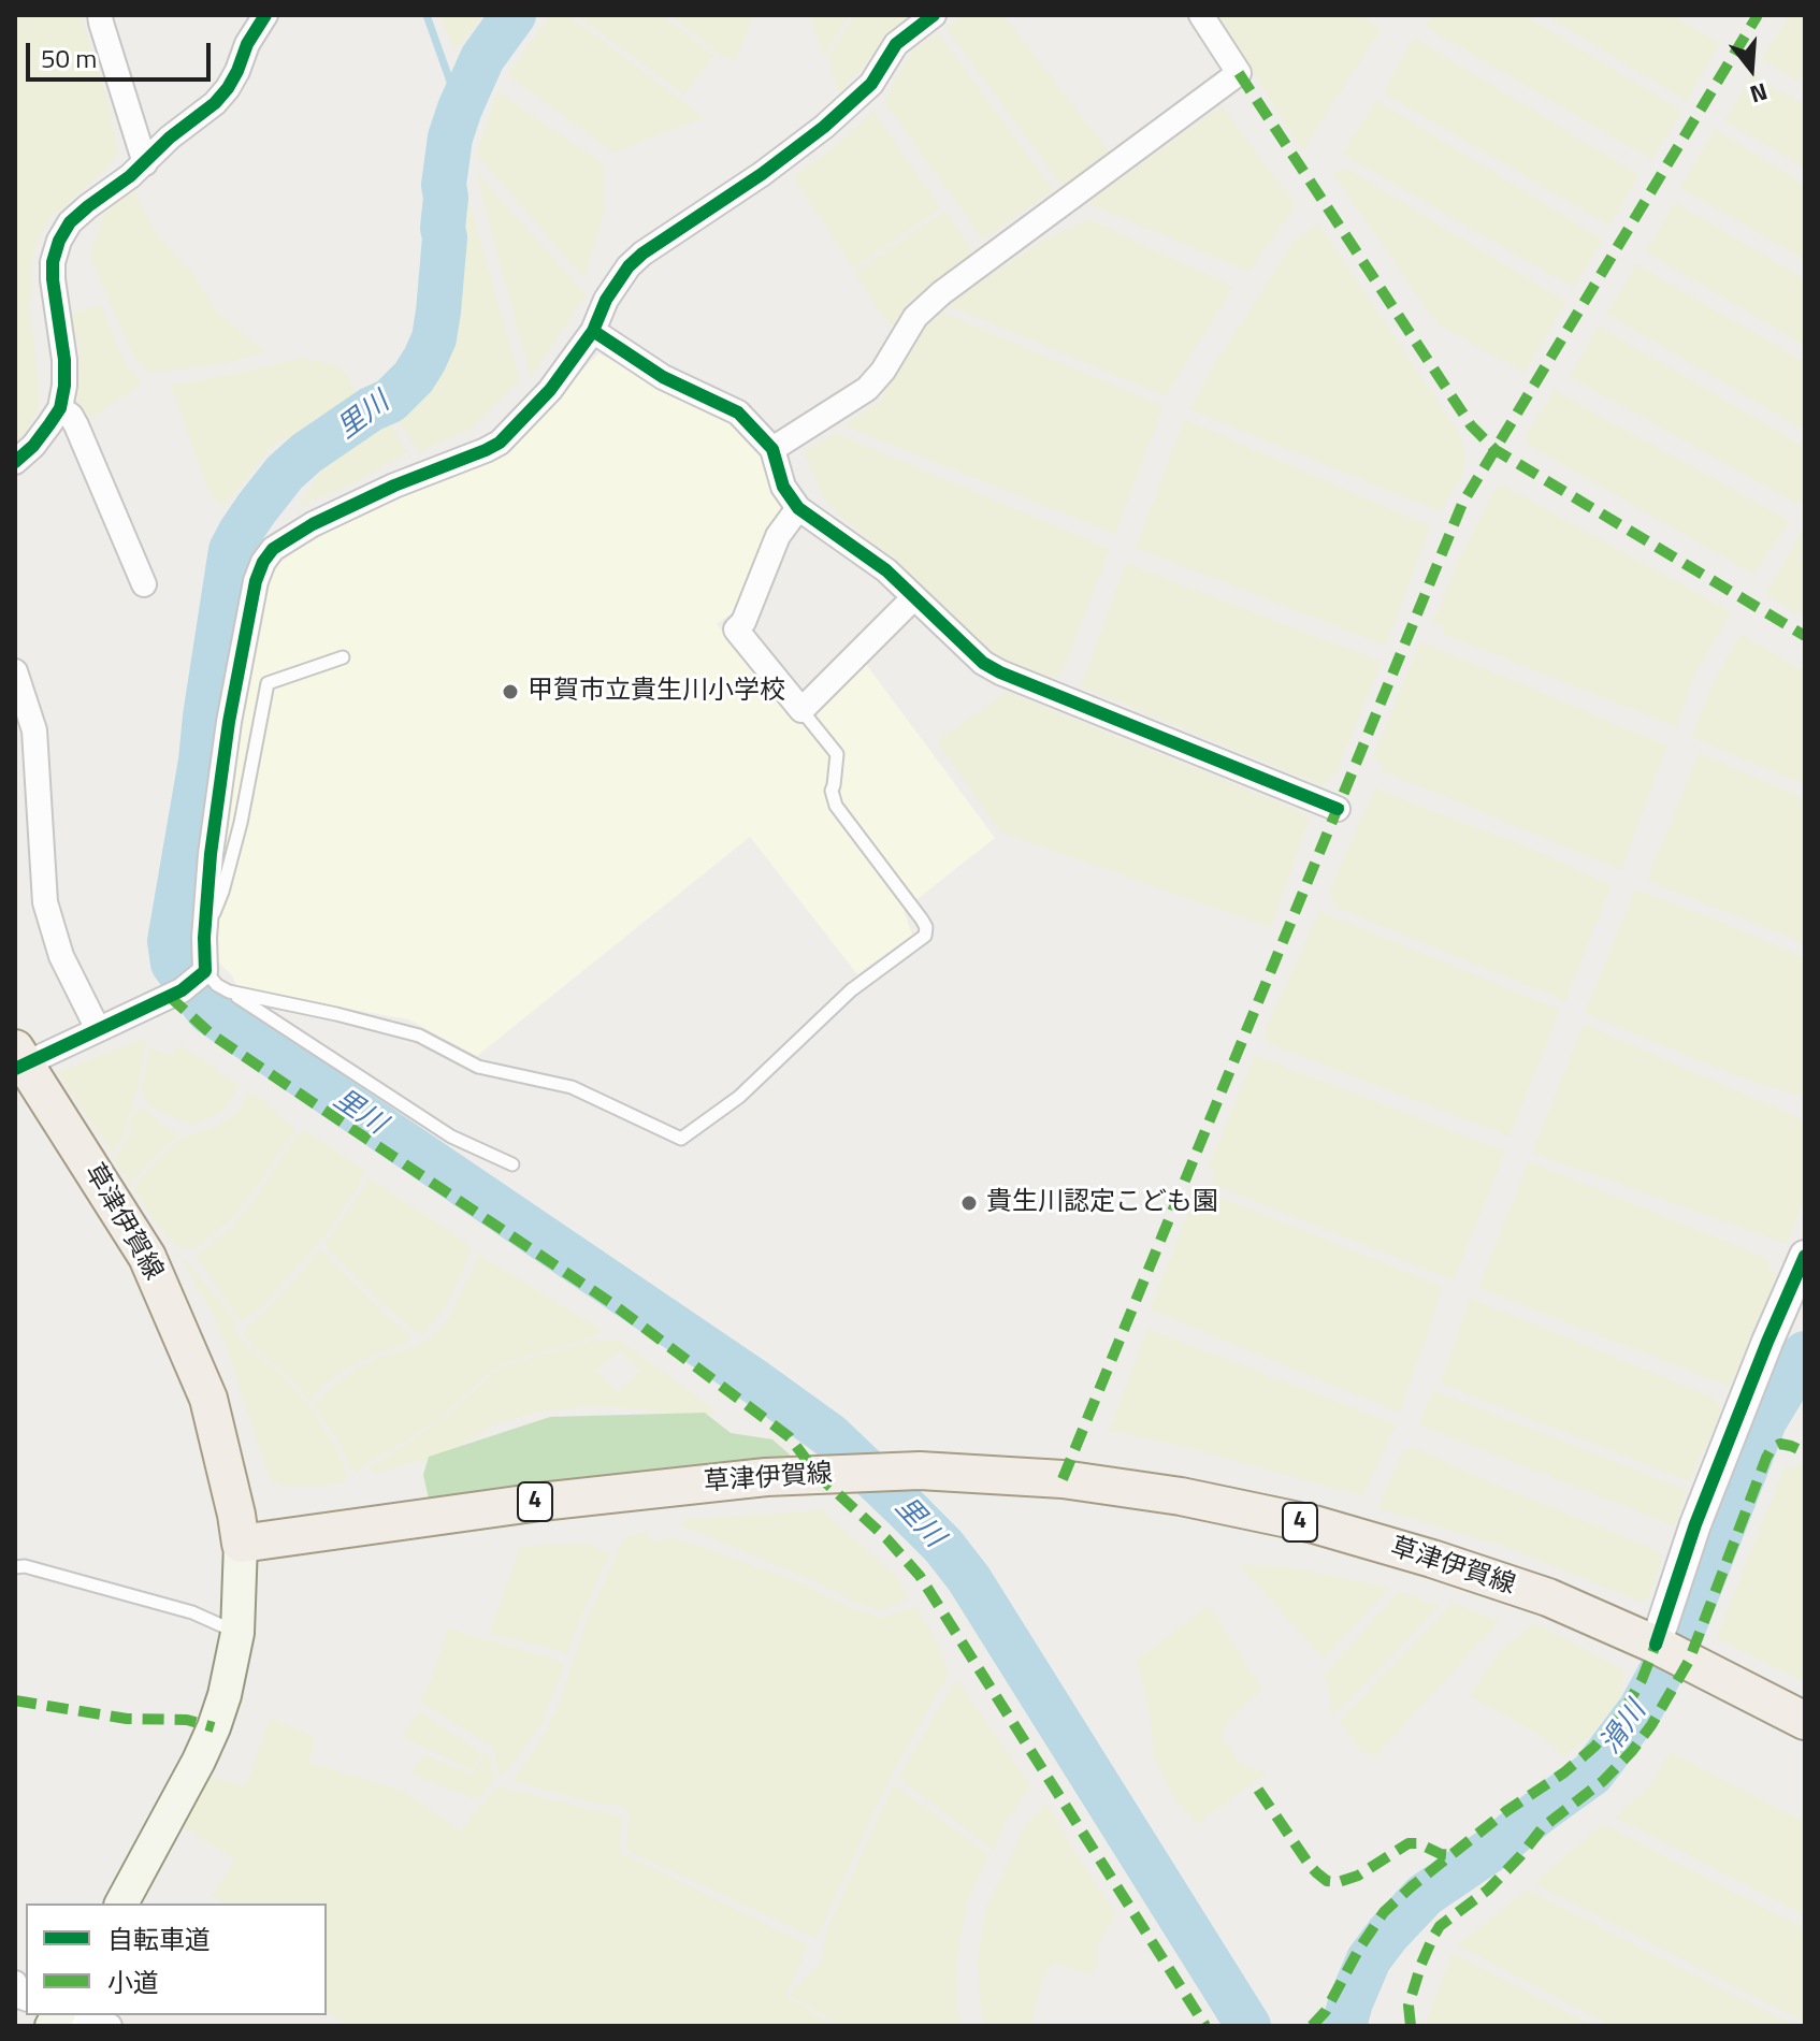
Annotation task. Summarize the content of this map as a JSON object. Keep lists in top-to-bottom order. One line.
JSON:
{"streets":{"main road":["草津伊賀線","4"]},"water":["里川","滑川"],"places":["甲賀市立貴生川小学校","貴生川認定こども園"],"legend":["自転車道","小道"],"scale_bar":"50 m","north":"bottom"}
